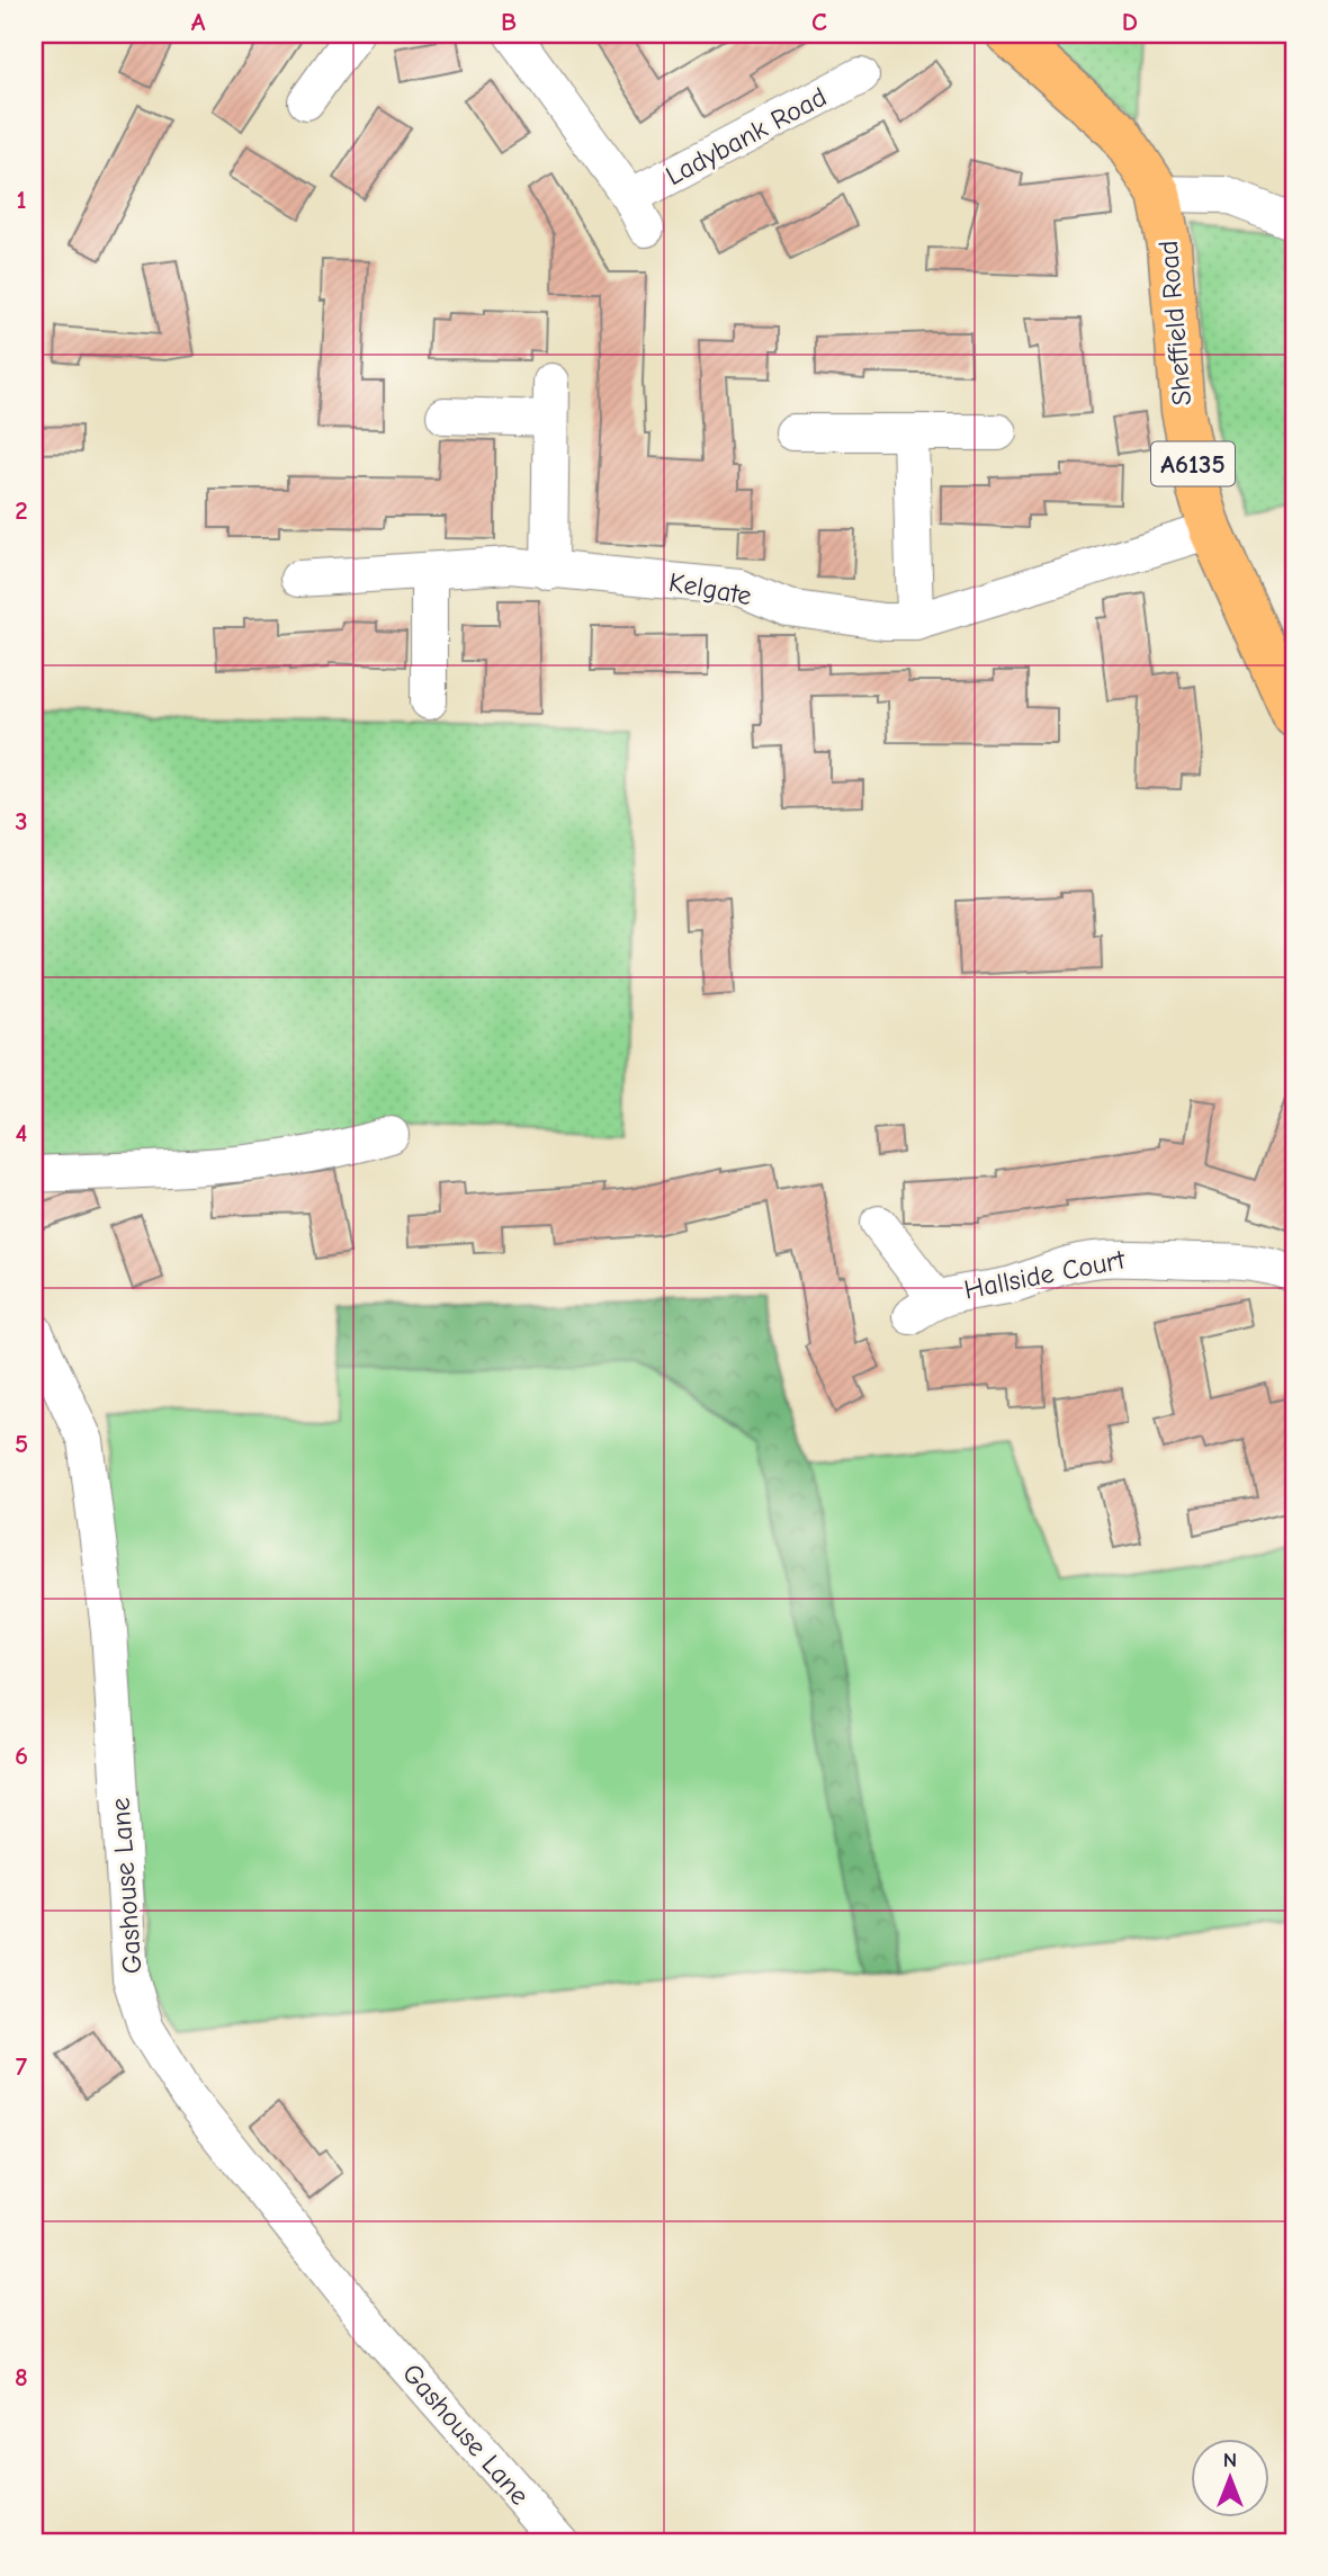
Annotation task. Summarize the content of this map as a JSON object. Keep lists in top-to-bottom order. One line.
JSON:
{"streets":{"main road":["Sheffield Road","A6135"],"street":["Ladybank Road","Kelgate","Hallside Court","Gashouse Lane"]},"crossings":[["Sheffield Road","A6135"],["Sheffield Road","Kelgate"]],"north":"top","grid":{"columns":["A","B","C","D"],"rows":["1","2","3","4","5","6","7","8"]}}
